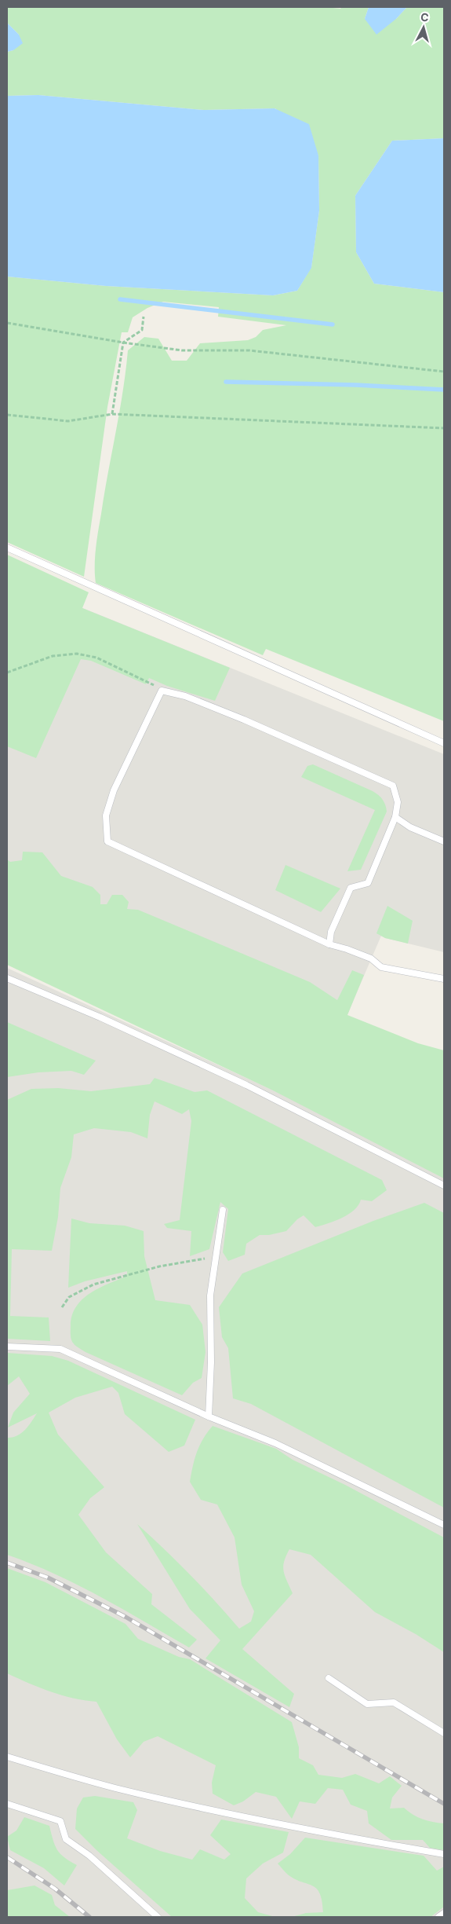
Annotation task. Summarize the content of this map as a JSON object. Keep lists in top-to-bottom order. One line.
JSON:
{"north":"top"}
